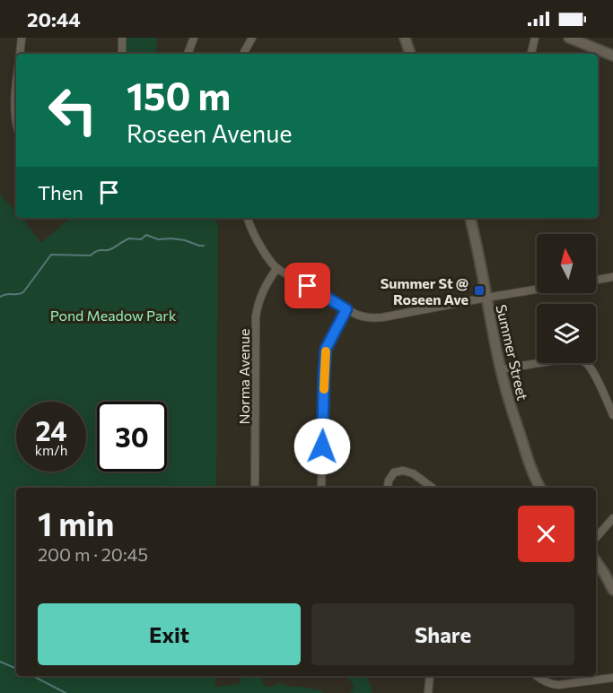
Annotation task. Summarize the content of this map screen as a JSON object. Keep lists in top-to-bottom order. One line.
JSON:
{"streets":{"street":["Summer Street","Norma Avenue"]},"parks":["Pond Meadow Park"],"places":{"transit":["Summer St @ Roseen Ave"]},"north":"top","page":{"status":"20:44","turn":["150 m","Roseen Avenue"],"then":"Then","speed":"24 km/h","limit":"30","heading":["1 min","200 m · 20:45"],"buttons":["Exit","Share"]}}
